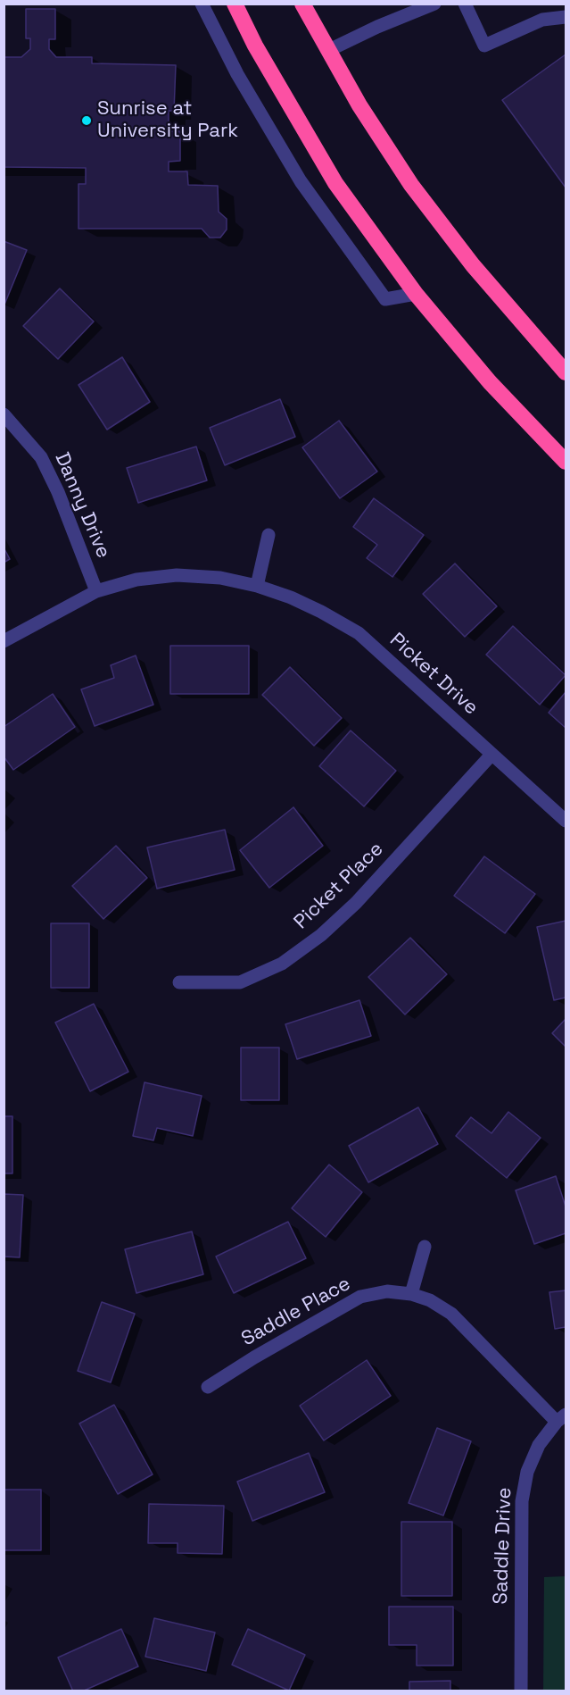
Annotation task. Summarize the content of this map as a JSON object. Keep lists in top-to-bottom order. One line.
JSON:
{"streets":{"street":["Danny Drive","Picket Drive","Picket Place","Saddle Place","Saddle Drive"]},"crossings":[["Danny Drive","Picket Drive"],["Picket Drive","Picket Place"],["Saddle Place","Saddle Drive"]],"places":["Sunrise at University Park"]}
